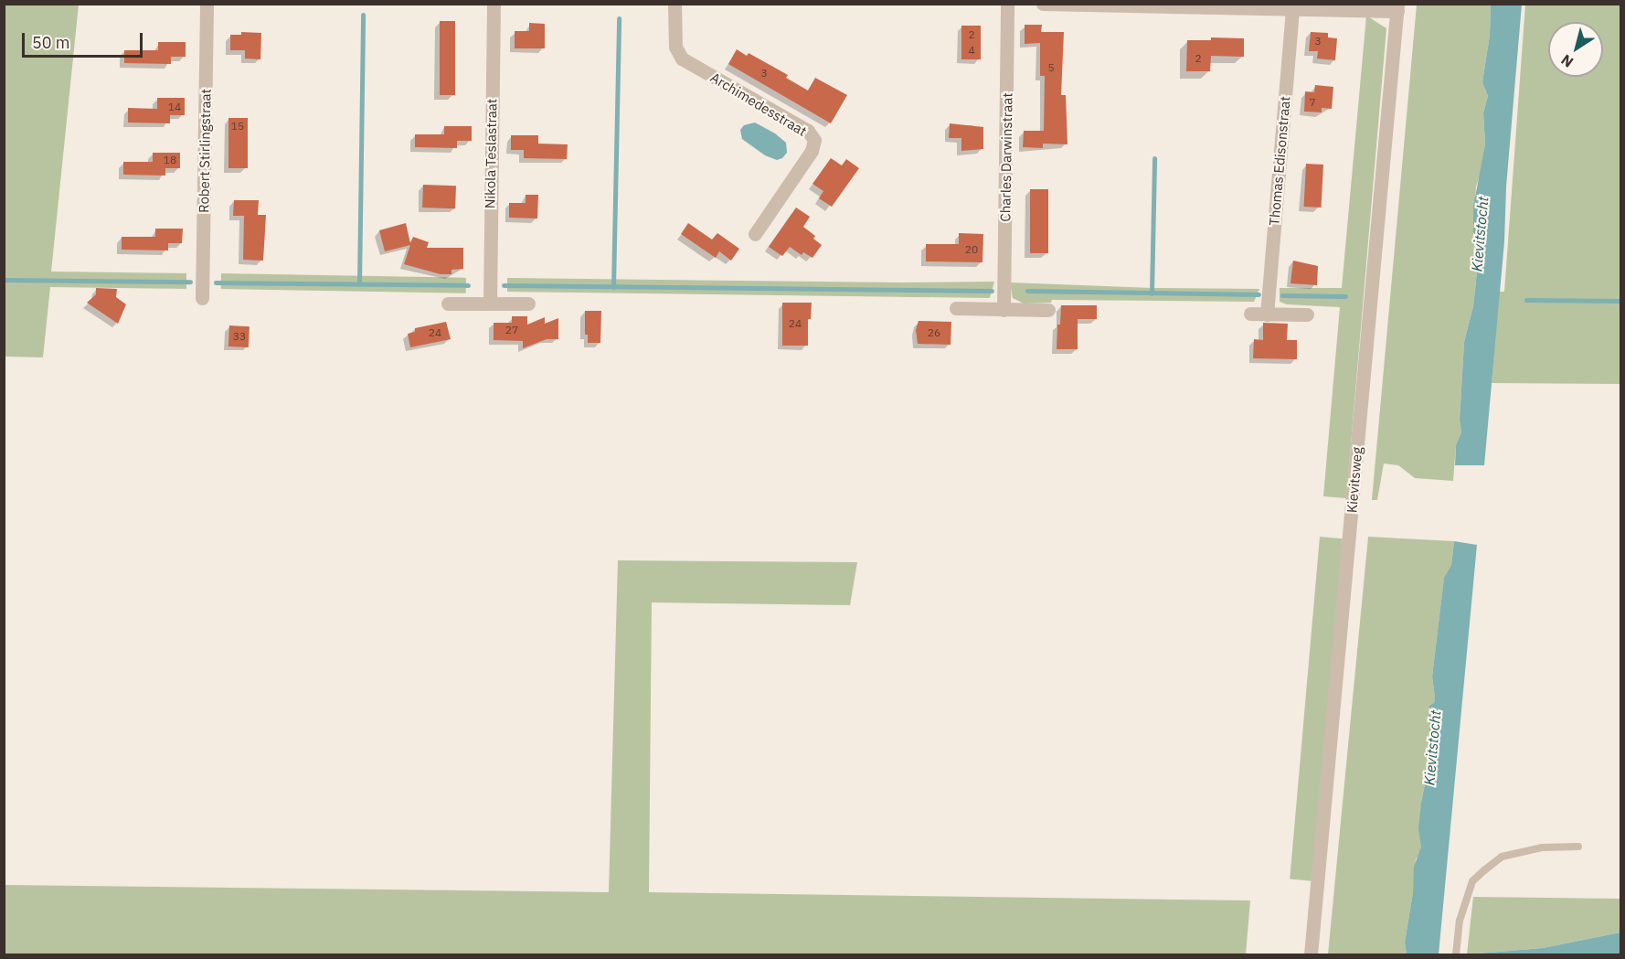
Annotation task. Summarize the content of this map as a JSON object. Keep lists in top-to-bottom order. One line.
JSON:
{"streets":{"street":["Archimedesstraat","Robert Stirlingstraat","Nikola Teslastraat","Charles Darwinstraat","Thomas Edisonstraat","Kievitsweg"]},"water":["Kievitstocht"],"house_numbers":["2","3","4","2","5","3","7","14","15","18","20","24","27","24","26","33"],"scale_bar":"50 m","north":"bottom left"}
